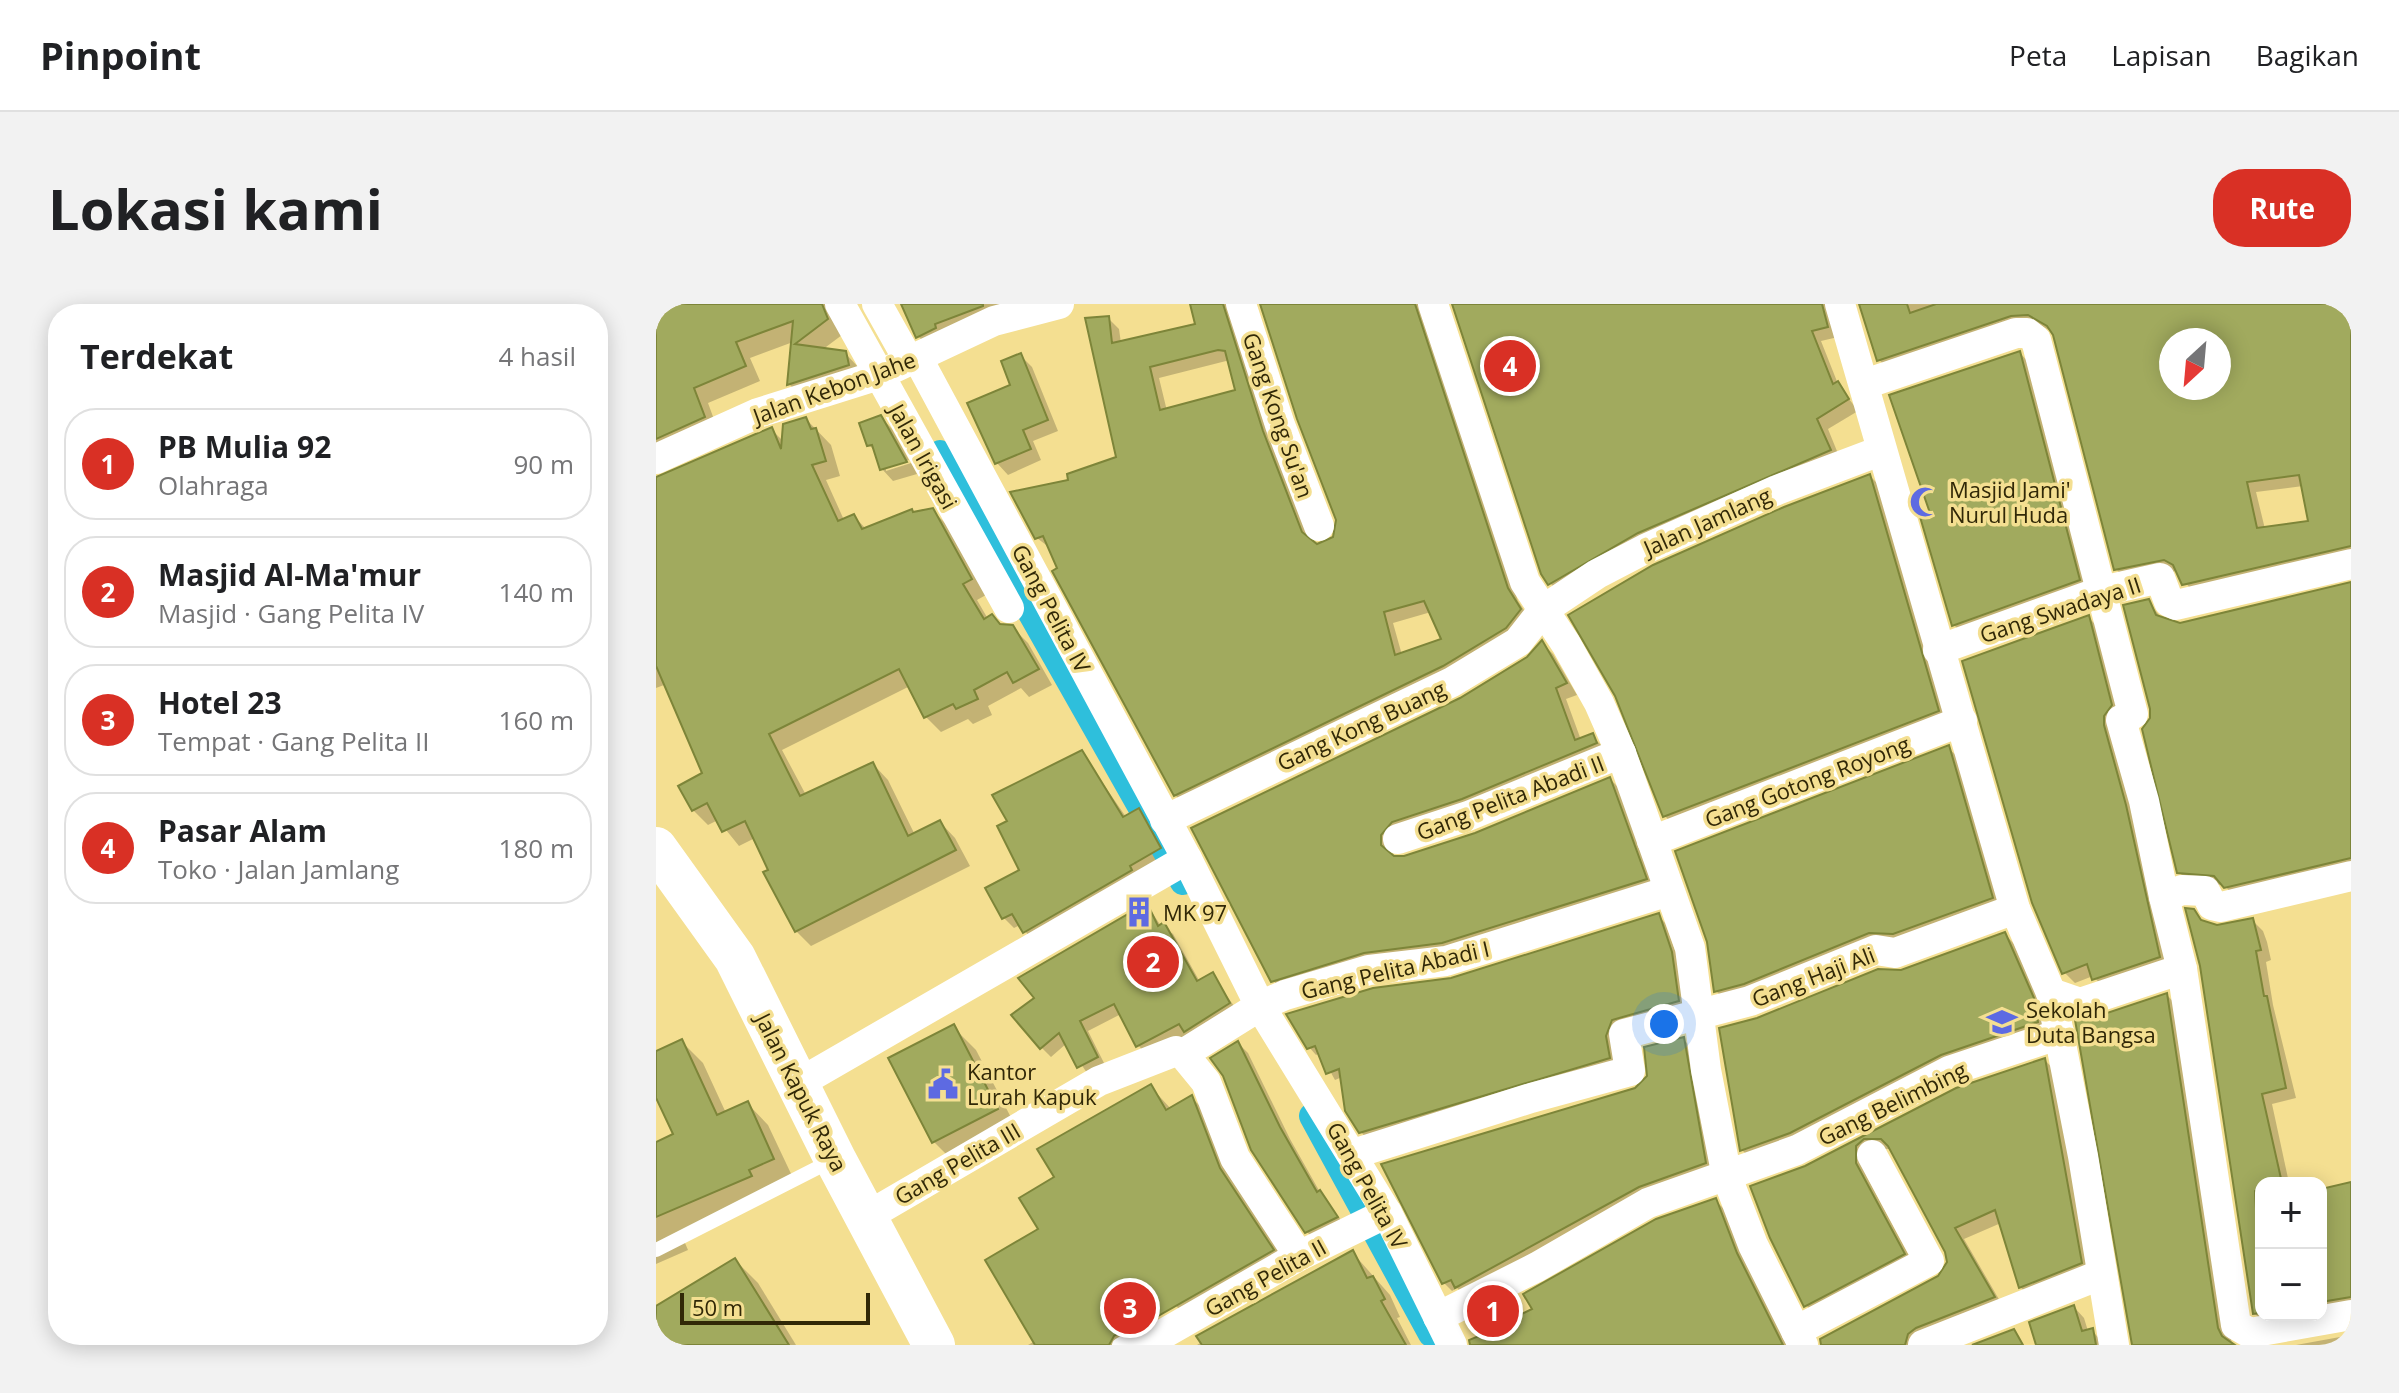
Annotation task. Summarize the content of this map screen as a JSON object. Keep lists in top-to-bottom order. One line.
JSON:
{"streets":{"main road":["Jalan Kapuk Raya"],"street":["Jalan Kebon Jahe","Gang Kong Su'an","Jalan Irigasi","Jalan Jamlang","Gang Pelita IV","Gang Swadaya II","Gang Kong Buang","Gang Gotong Royong","Gang Pelita Abadi II","Gang Pelita Abadi I","Gang Haji Ali","Gang Belimbing","Gang Pelita III","Gang Pelita II"]},"crossings":[["Jalan Kebon Jahe","Jalan Irigasi"],["Jalan Kebon Jahe","Gang Pelita IV"],["Jalan Irigasi","Gang Pelita IV"],["Jalan Jamlang","Gang Kong Buang"],["Gang Pelita IV","Gang Kong Buang"],["Gang Pelita IV","Gang Pelita Abadi I"],["Gang Pelita IV","Gang Haji Ali"],["Gang Pelita IV","Gang Belimbing"],["Gang Pelita IV","Gang Pelita III"],["Gang Pelita IV","Gang Pelita II"],["Gang Pelita Abadi I","Gang Pelita III"],["Jalan Kapuk Raya","Gang Pelita III"]],"places":{"mosque":["Masjid Jami' Nurul Huda"],"building":["MK 97"],"school or university":["Sekolah Duta Bangsa"],"public building":["Kantor Lurah Kapuk"]},"scale_bar":"50 m","north":"bottom left","page":{"header":"Pinpoint","nav":["Peta","Lapisan","Bagikan"],"buttons":"Rute","title":"Lokasi kami","heading":["Terdekat","4 hasil"],"pins":["4","2","3","1"],"list":[{"mark":"1","name":"PB Mulia 92","note":"Olahraga","value":"90 m"},{"mark":"2","name":"Masjid Al-Ma'mur","note":"Masjid · Gang Pelita IV","value":"140 m"},{"mark":"3","name":"Hotel 23","note":"Tempat · Gang Pelita II","value":"160 m"},{"mark":"4","name":"Pasar Alam","note":"Toko · Jalan Jamlang","value":"180 m"}],"map_buttons":["+","−"],"scale":"50 m"}}
